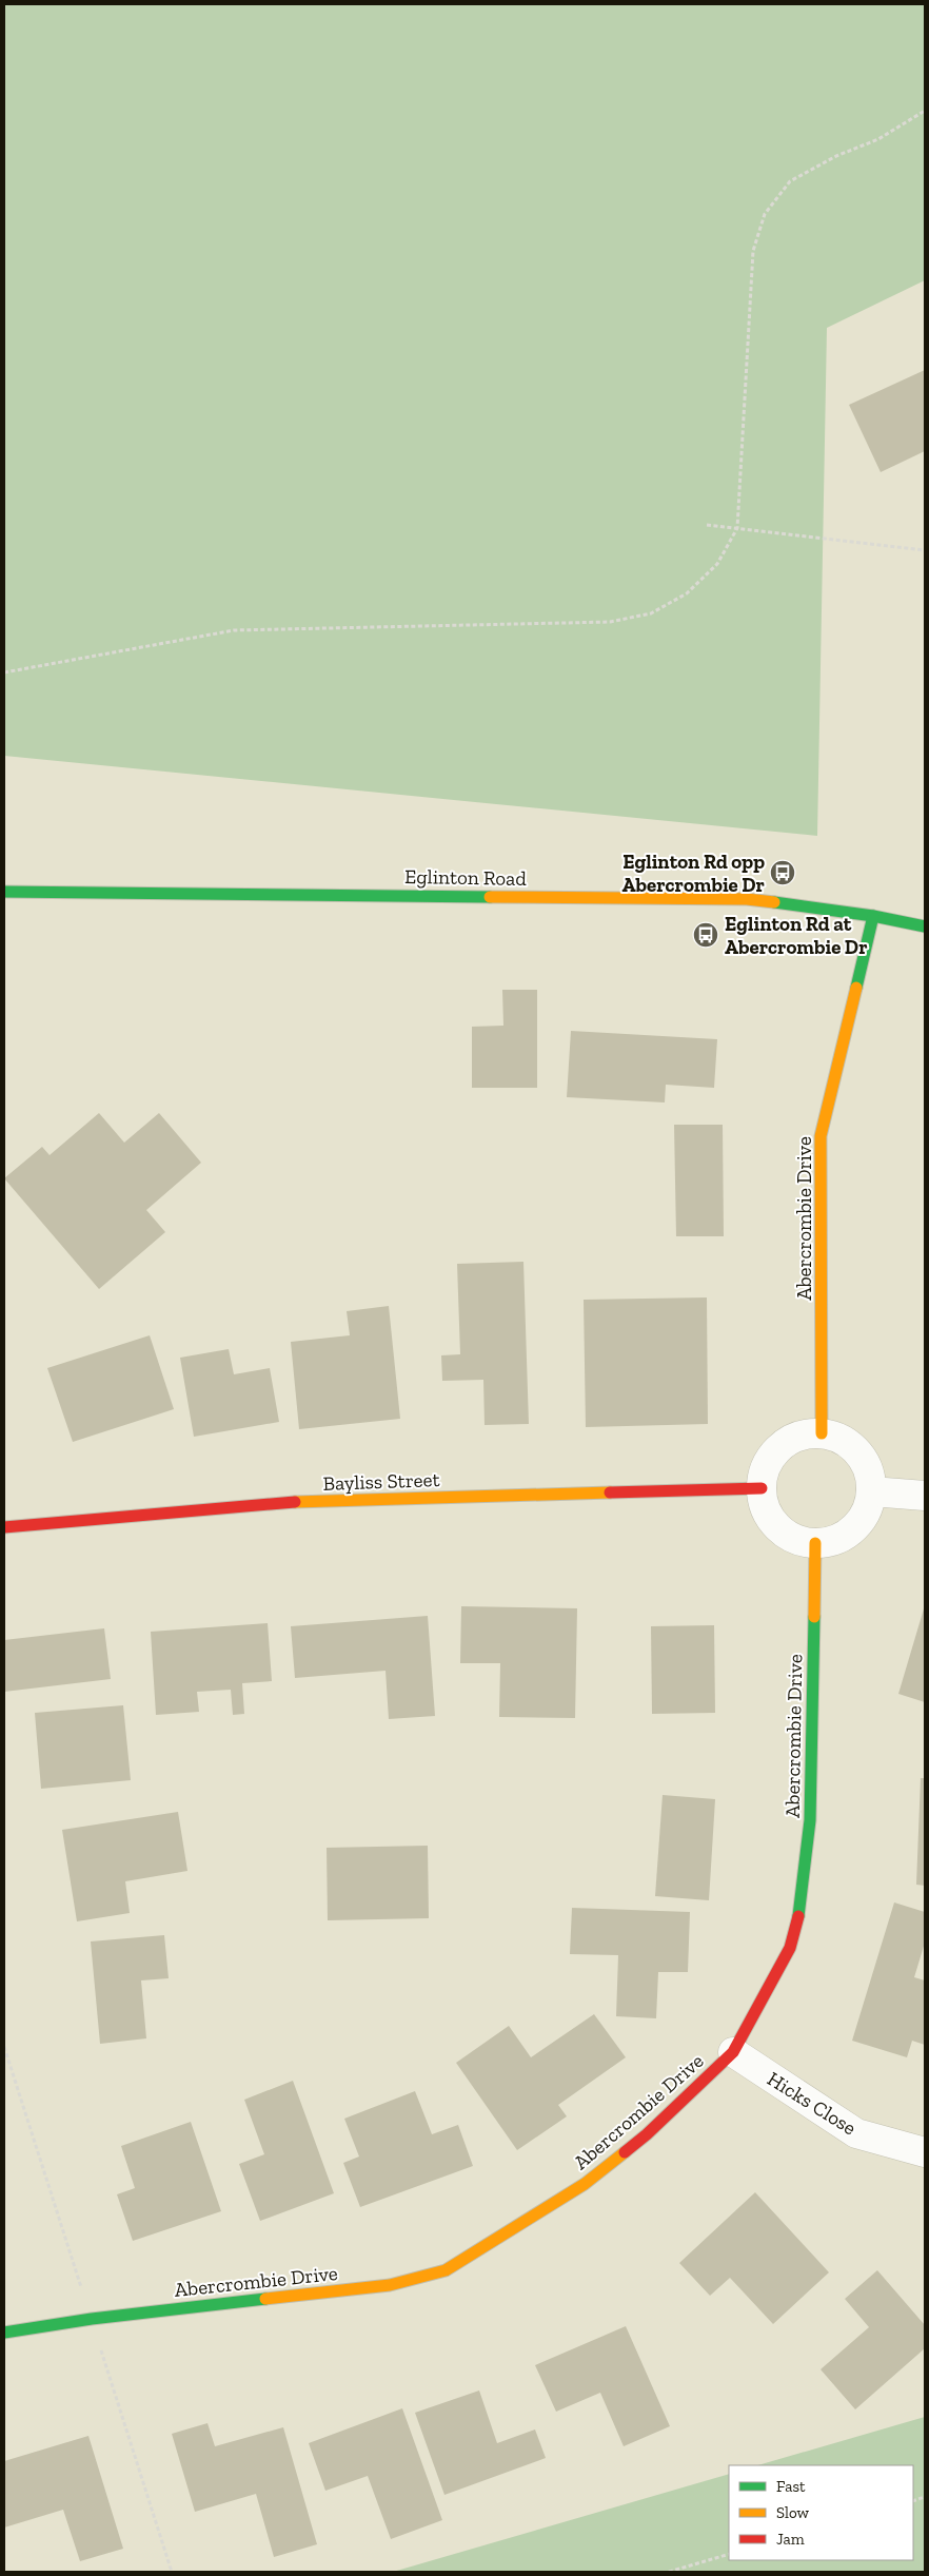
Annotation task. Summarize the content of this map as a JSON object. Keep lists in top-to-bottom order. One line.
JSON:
{"streets":{"street":["Eglinton Road","Abercrombie Drive","Bayliss Street","Hicks Close"]},"crossings":[["Eglinton Road","Abercrombie Drive"],["Abercrombie Drive","Bayliss Street"],["Abercrombie Drive","Hicks Close"]],"places":{"bus stop":["Eglinton Rd opp Abercrombie Dr","Eglinton Rd at Abercrombie Dr"]},"legend":["Fast","Slow","Jam"]}
